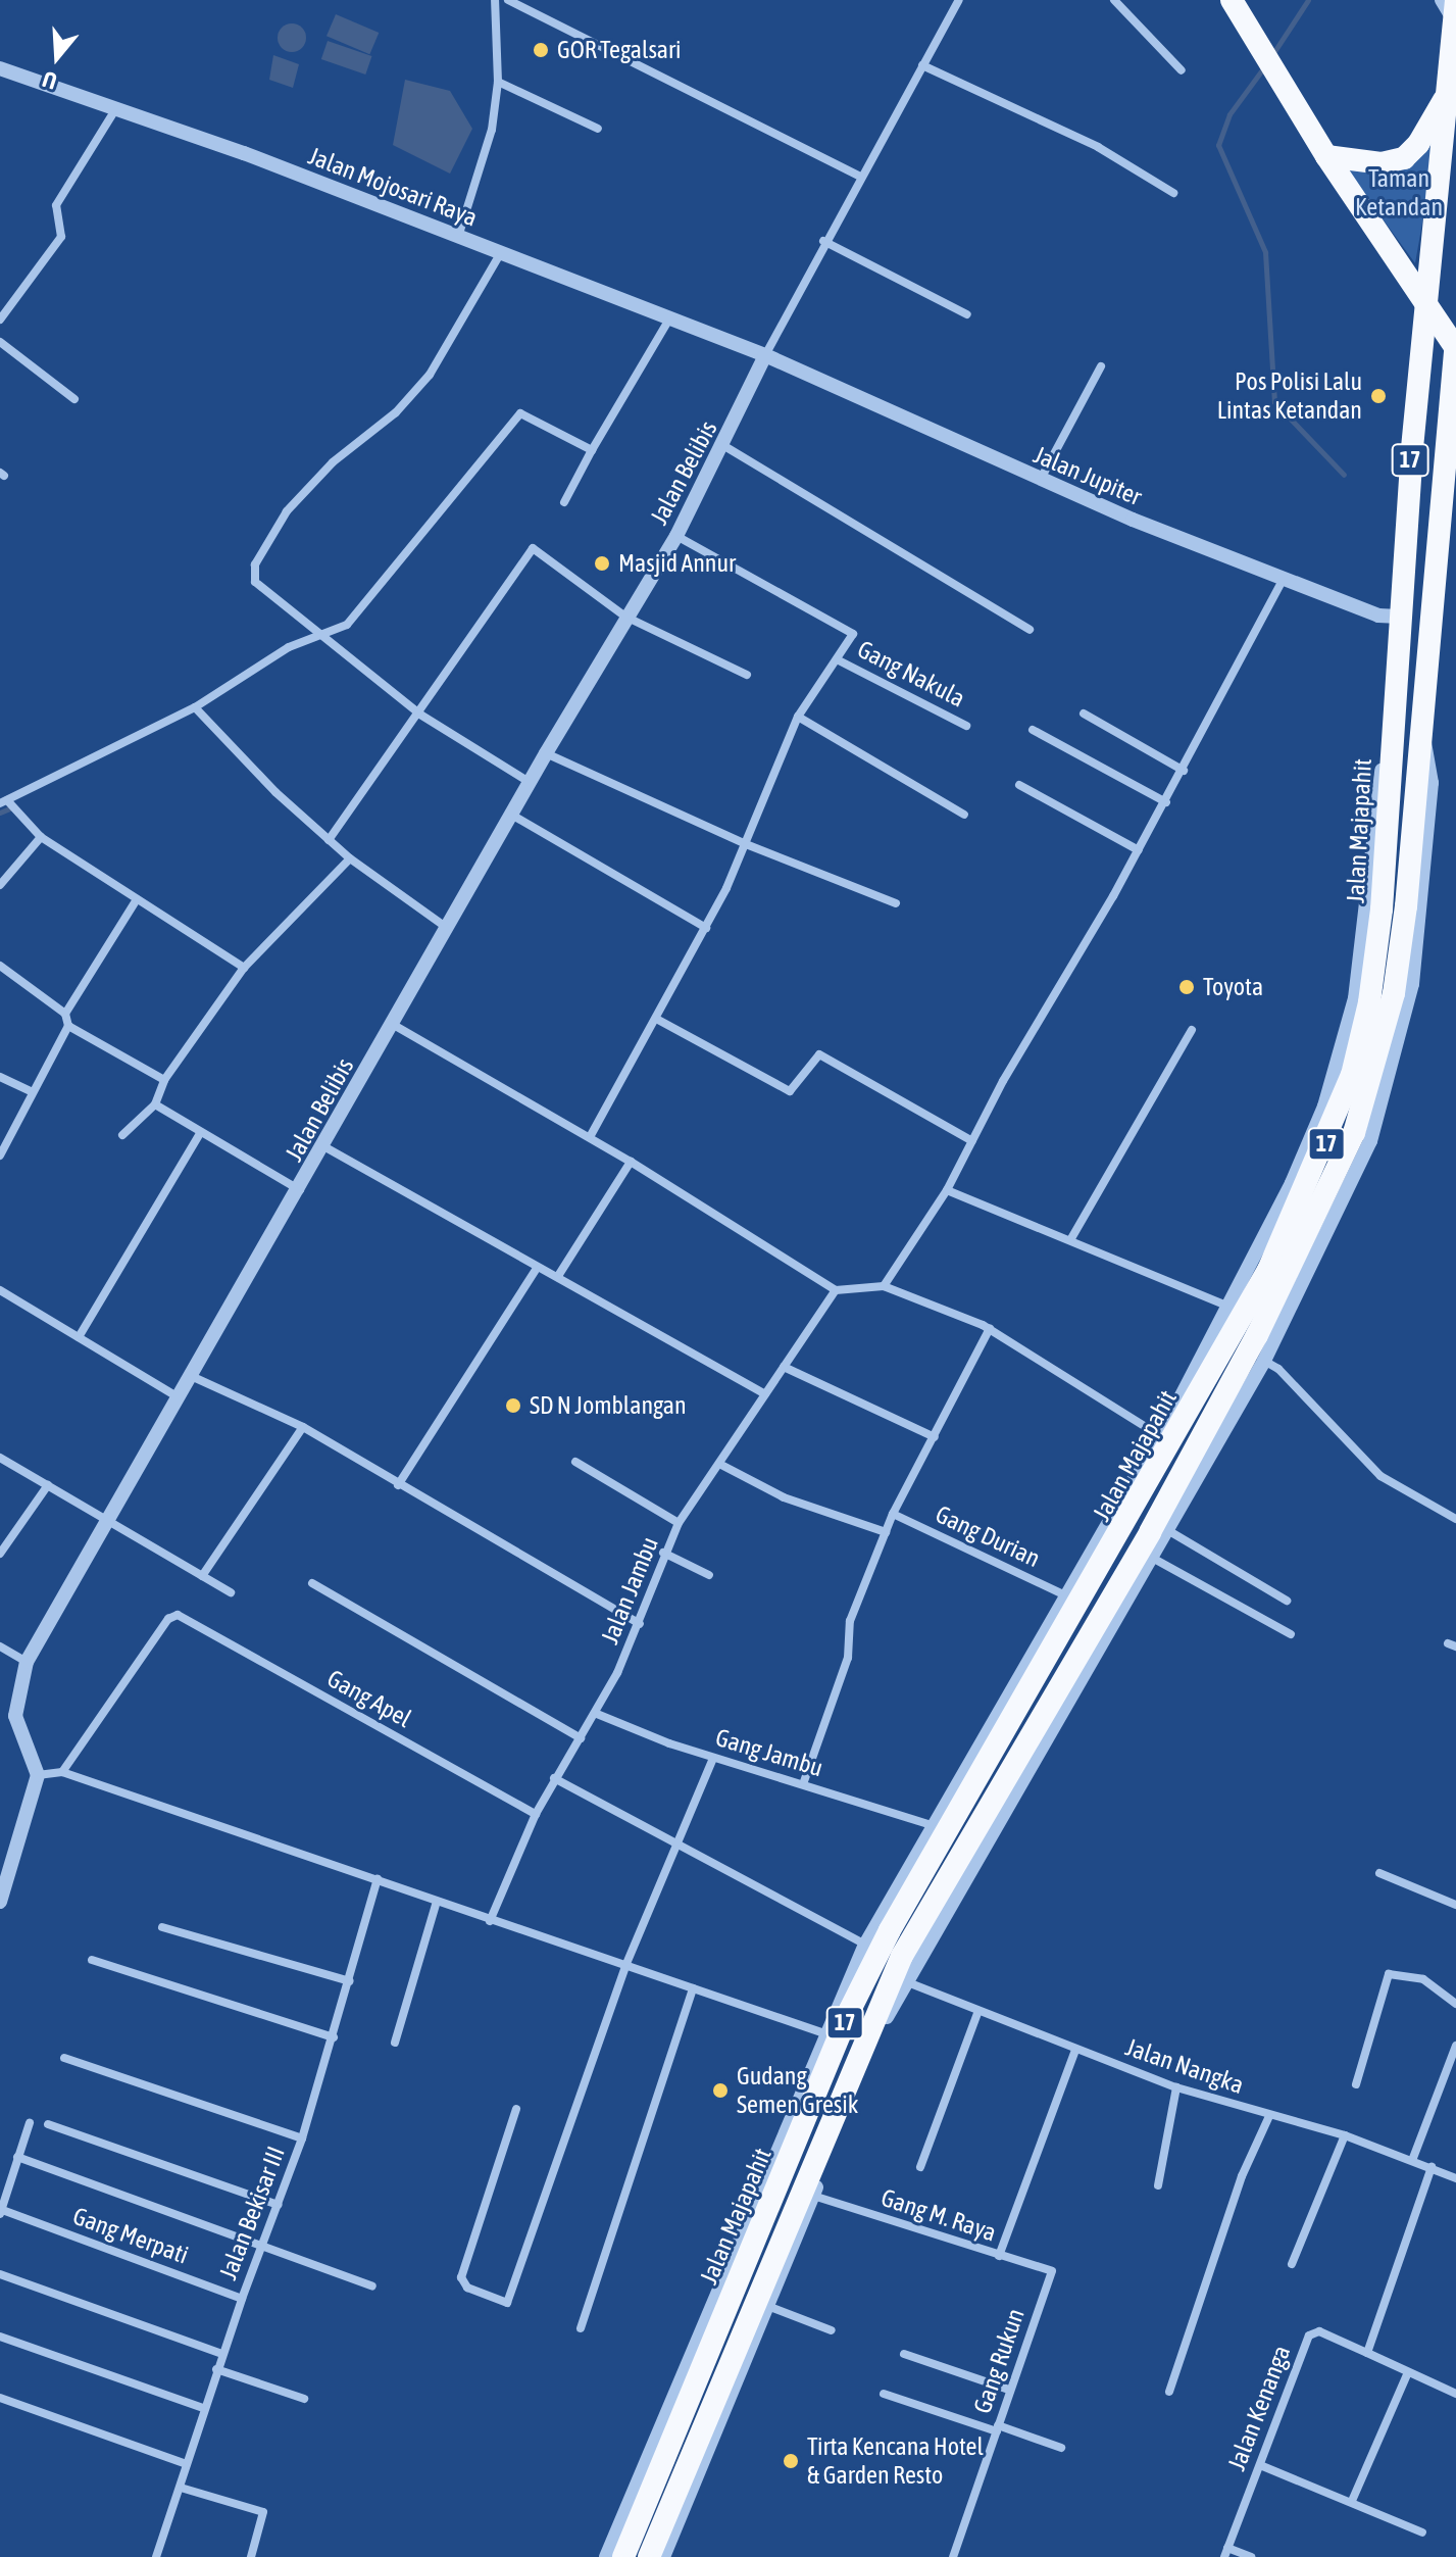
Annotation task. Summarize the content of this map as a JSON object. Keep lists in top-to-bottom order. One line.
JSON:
{"streets":{"highway":["17","Jalan Majapahit"],"street":["Jalan Mojosari Raya","Jalan Belibis","Jalan Jupiter","Gang Nakula","Gang Durian","Jalan Jambu","Gang Apel","Gang Jambu","Jalan Nangka","Jalan Bekisar III","Gang M. Raya","Gang Merpati","Gang Rukun","Jalan Kenanga"]},"crossings":[["Jalan Mojosari Raya","Jalan Belibis"],["Jalan Mojosari Raya","Jalan Jupiter"],["Jalan Belibis","Jalan Jupiter"],["Jalan Jupiter","Jalan Majapahit"],["Jalan Jambu","Gang Apel"],["Jalan Jambu","Gang Jambu"],["Jalan Bekisar III","Gang Merpati"],["Gang M. Raya","Gang Rukun"]],"parks":["Taman Ketandan"],"places":["GOR Tegalsari","Pos Polisi Lalu Lintas Ketandan","Masjid Annur","Toyota","SD N Jomblangan","Gudang Semen Gresik","Tirta Kencana Hotel & Garden Resto"],"north":"bottom"}
